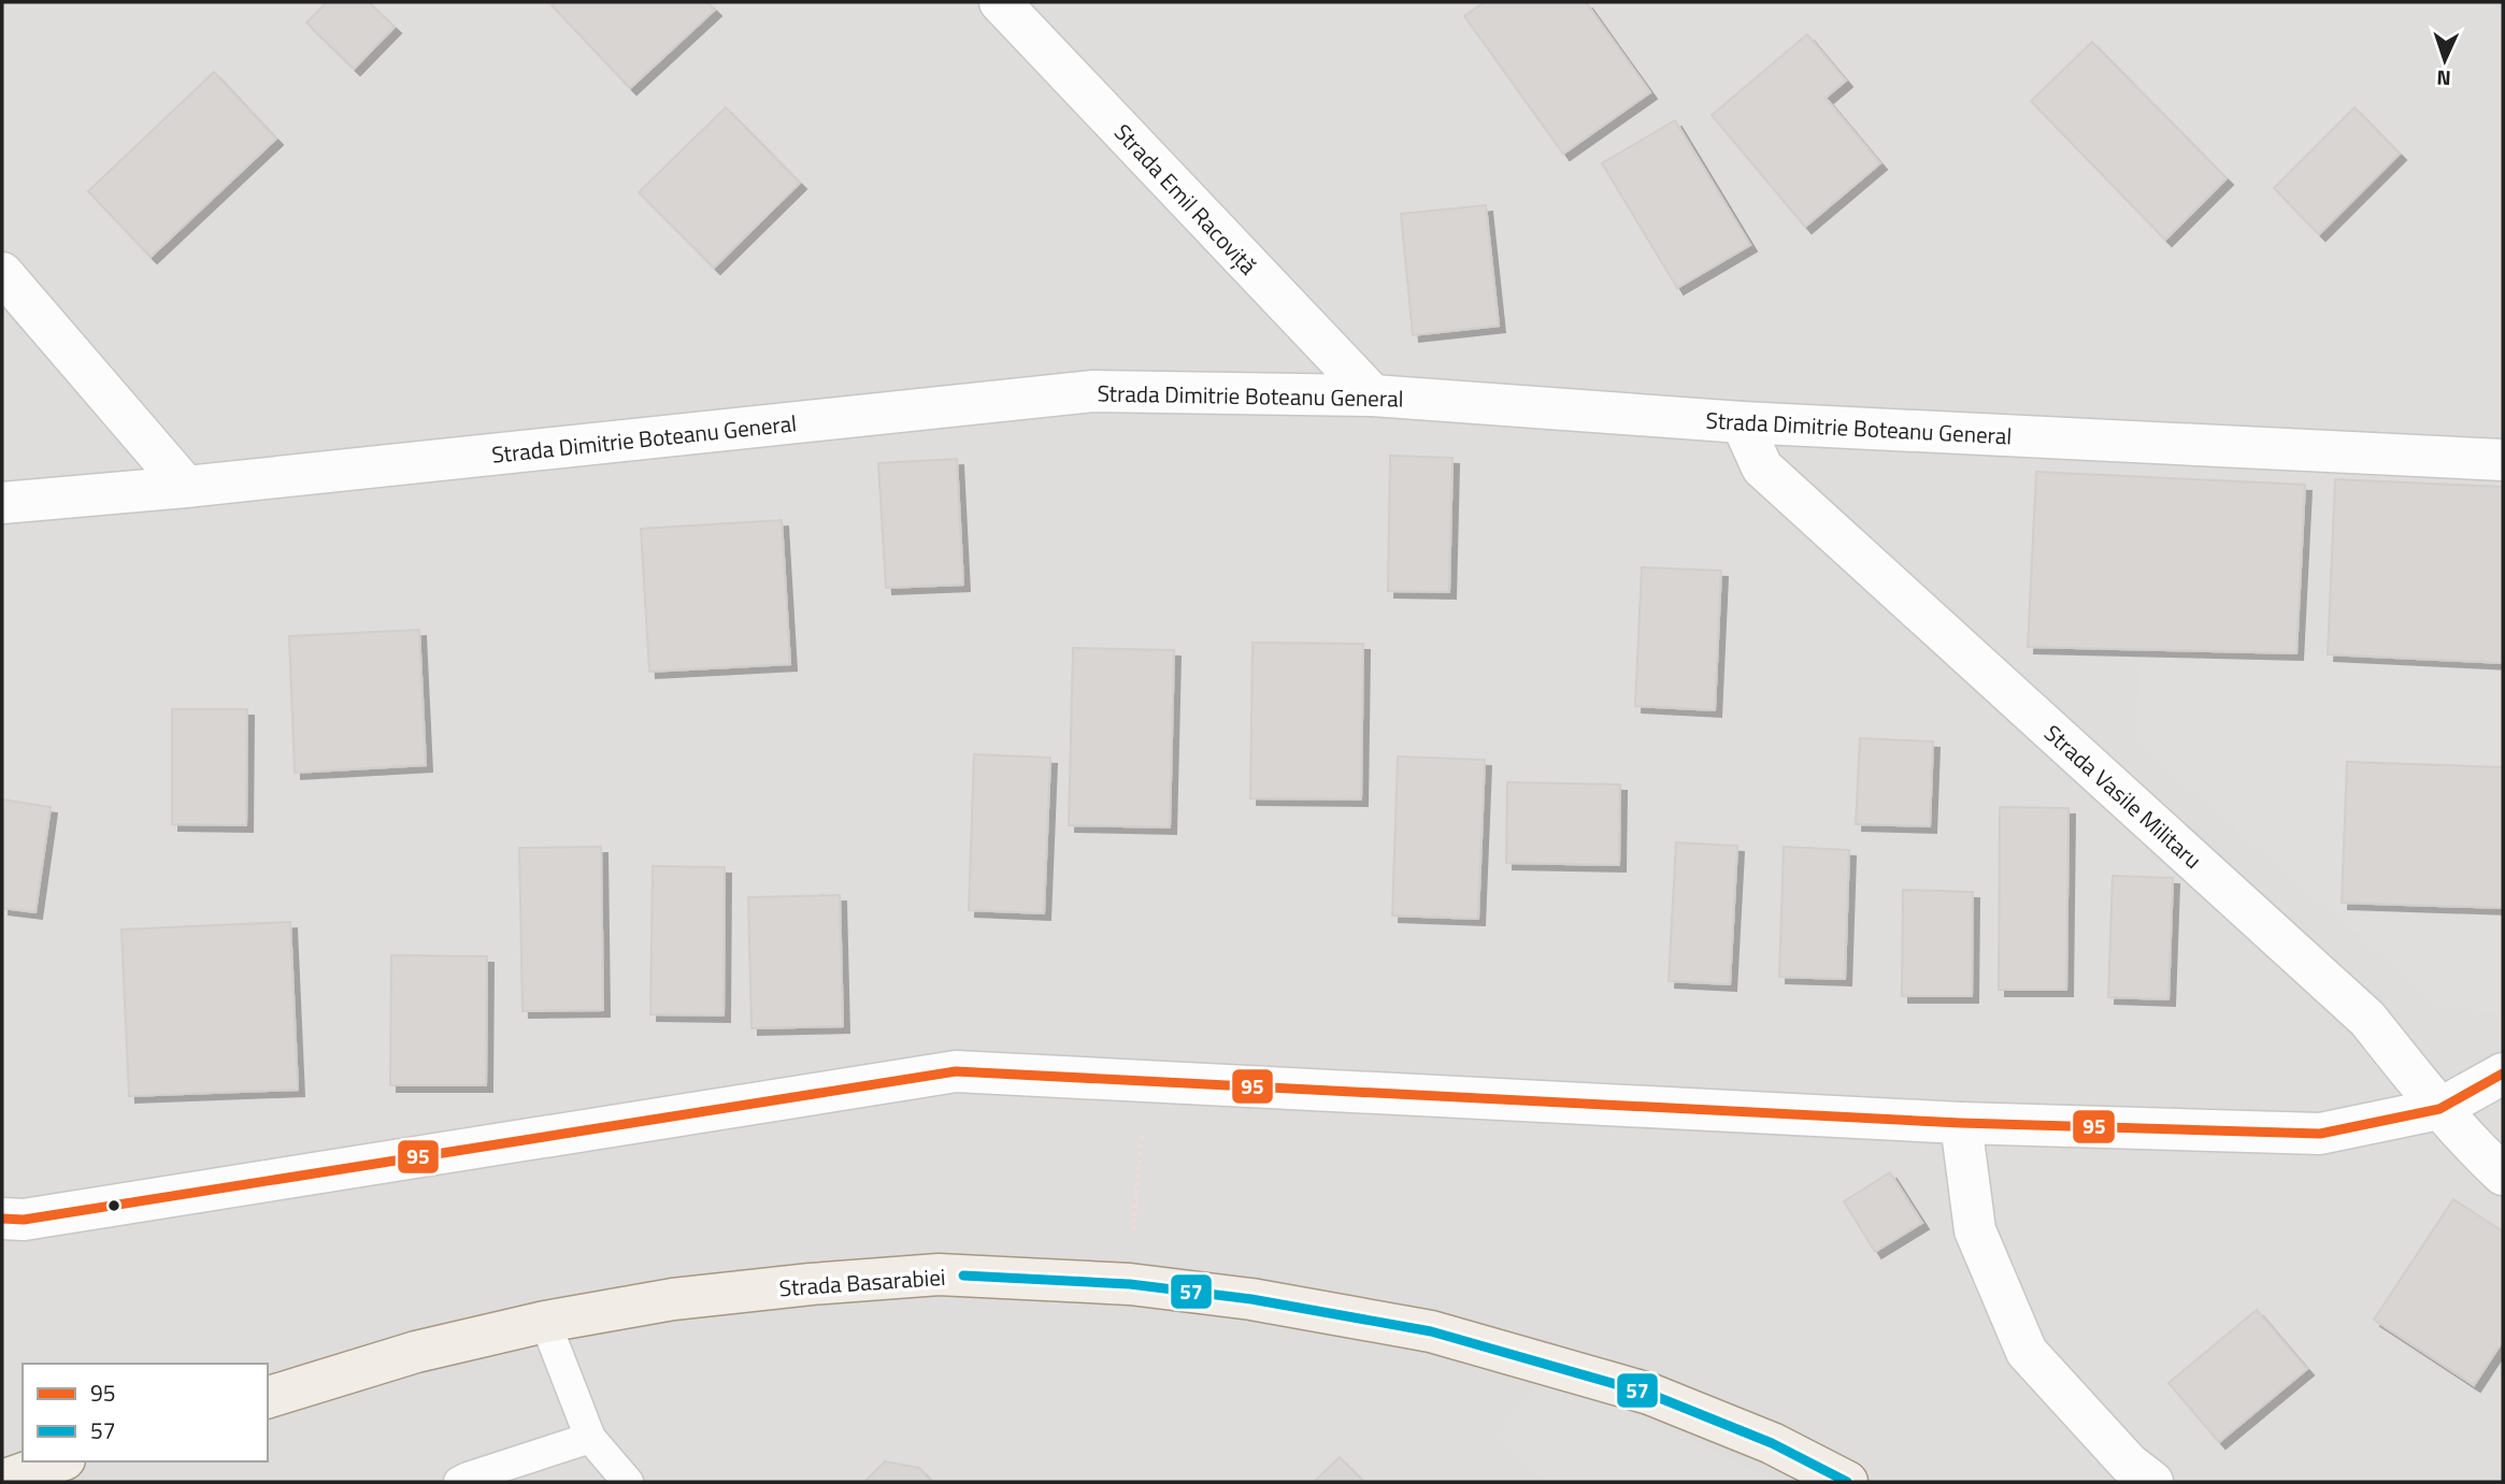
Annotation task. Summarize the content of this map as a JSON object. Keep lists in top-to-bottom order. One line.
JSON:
{"streets":{"main road":["Strada Basarabiei"],"street":["Strada Emil Racoviță","Strada Dimitrie Boteanu General","Strada Vasile Militaru"]},"crossings":[["Strada Emil Racoviță","Strada Dimitrie Boteanu General"],["Strada Dimitrie Boteanu General","Strada Vasile Militaru"]],"lines":["transit line 95","transit line 57"],"legend":["95","57"],"north":"bottom"}
